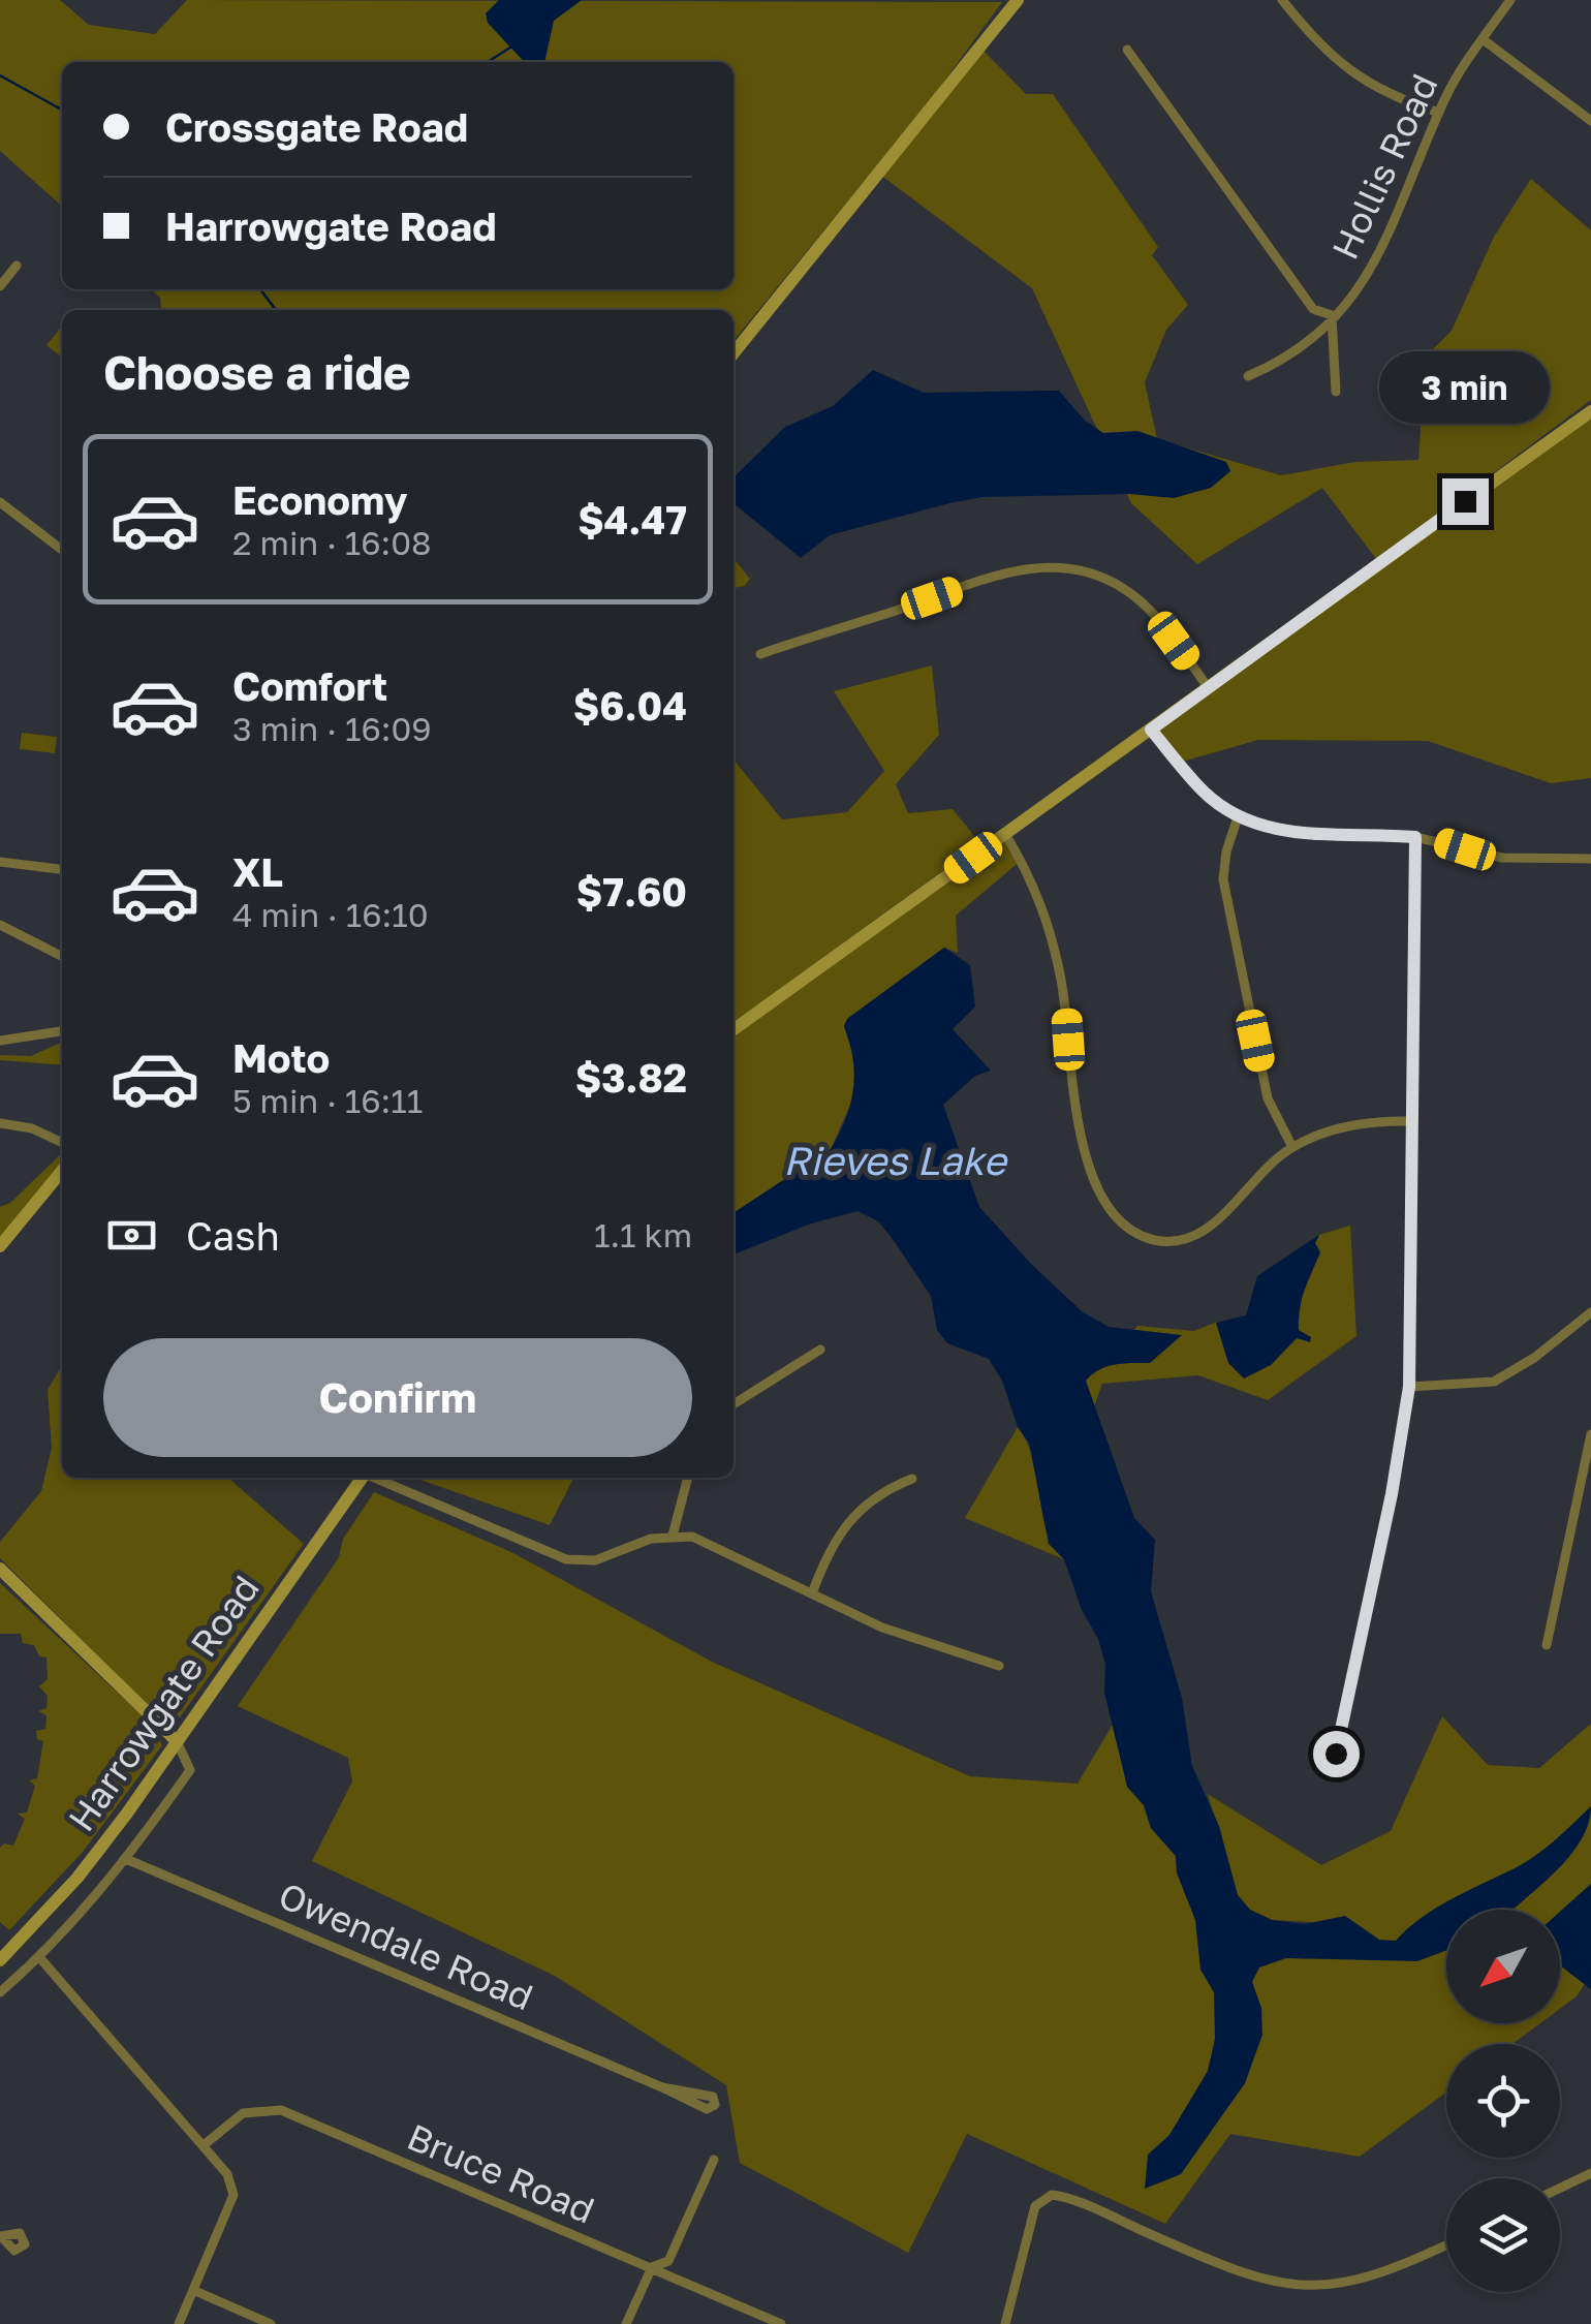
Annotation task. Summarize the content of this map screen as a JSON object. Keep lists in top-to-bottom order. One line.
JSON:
{"streets":{"main road":["Harrowgate Road"],"street":["Hollis Road","Owendale Road","Bruce Road"]},"water":["Rieves Lake"],"north":"bottom left","page":{"banner":["Crossgate Road","Harrowgate Road"],"heading":"Choose a ride","bubble":"3 min","list":[{"name":"Economy","note":"2 min · 16:08","value":"$4.47"},{"name":"Comfort","note":"3 min · 16:09","value":"$6.04"},{"name":"XL","note":"4 min · 16:10","value":"$7.60"},{"name":"Moto","note":"5 min · 16:11","value":"$3.82"}],"pay":["Cash","1.1 km"],"buttons":"Confirm"}}
